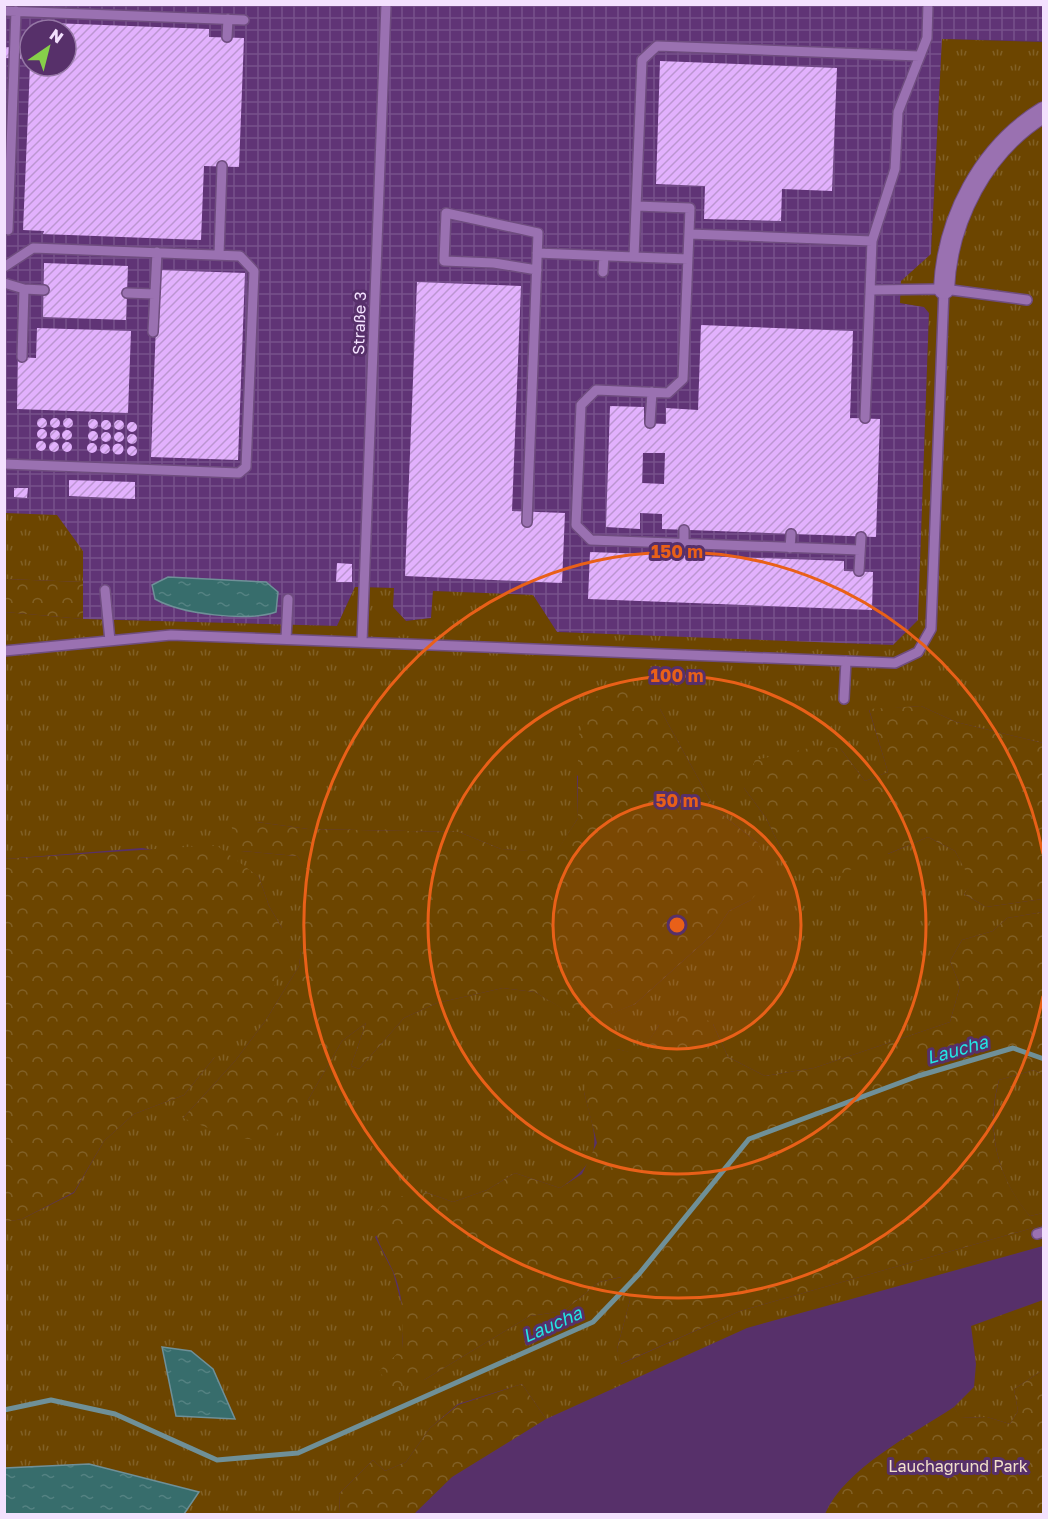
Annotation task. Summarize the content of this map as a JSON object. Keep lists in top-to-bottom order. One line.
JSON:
{"streets":{"lane":["Straße 3"]},"water":["Laucha"],"parks":["Lauchagrund Park"],"north":"top right","rings":["150 m","100 m","50 m"]}
